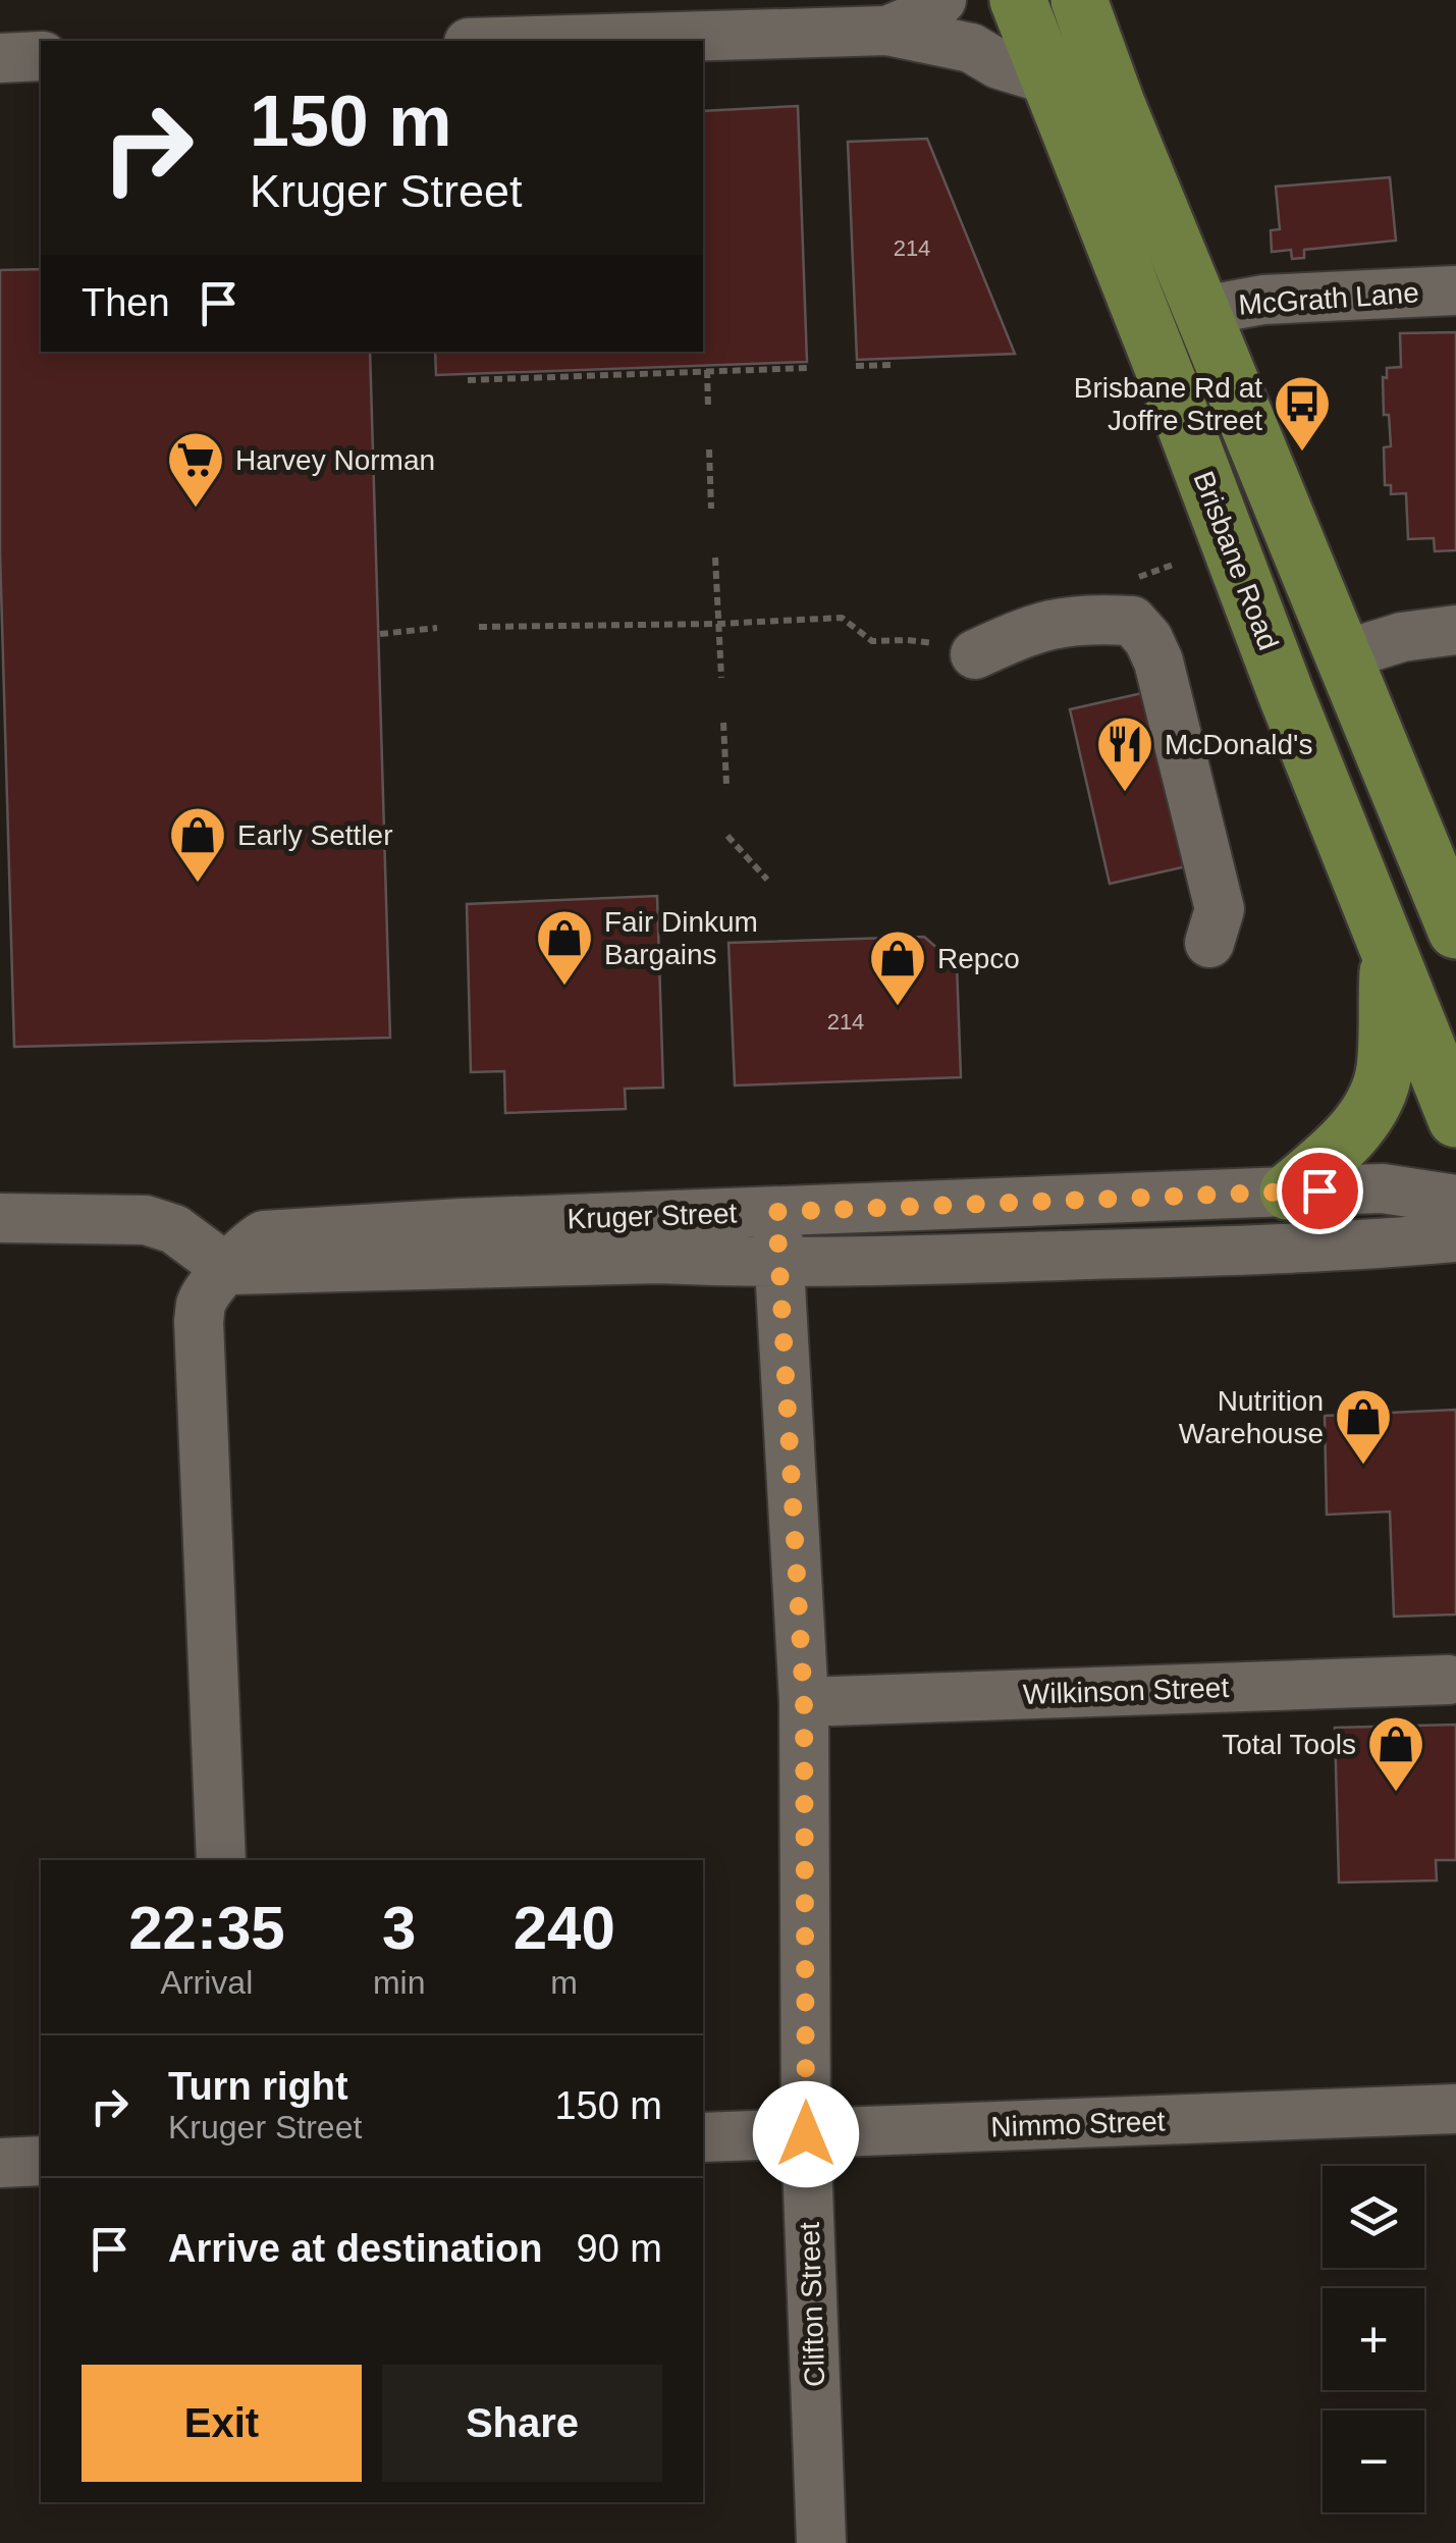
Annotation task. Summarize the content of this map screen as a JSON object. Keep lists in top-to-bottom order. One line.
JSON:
{"streets":{"main road":["Brisbane Road"],"street":["McGrath Lane","Kruger Street","Wilkinson Street","Nimmo Street","Clifton Street"]},"crossings":[["Kruger Street","Clifton Street"],["Wilkinson Street","Clifton Street"],["Nimmo Street","Clifton Street"]],"places":{"bus stop":["Brisbane Rd at Joffre Street"],"supermarket":["Harvey Norman"],"restaurant":["McDonald's"],"shop":["Early Settler","Fair Dinkum Bargains","Repco","Nutrition Warehouse","Total Tools"]},"house_numbers":["214","214"],"page":{"turn":["150 m","Kruger Street"],"then":"Then","eta":["22:35","Arrival","3","min","240","m"],"list":[{"name":"Turn right","note":"Kruger Street","value":"150 m"},{"name":"Arrive at destination","value":"90 m"}],"map_buttons":["+","−"],"buttons":["Exit","Share"]}}
